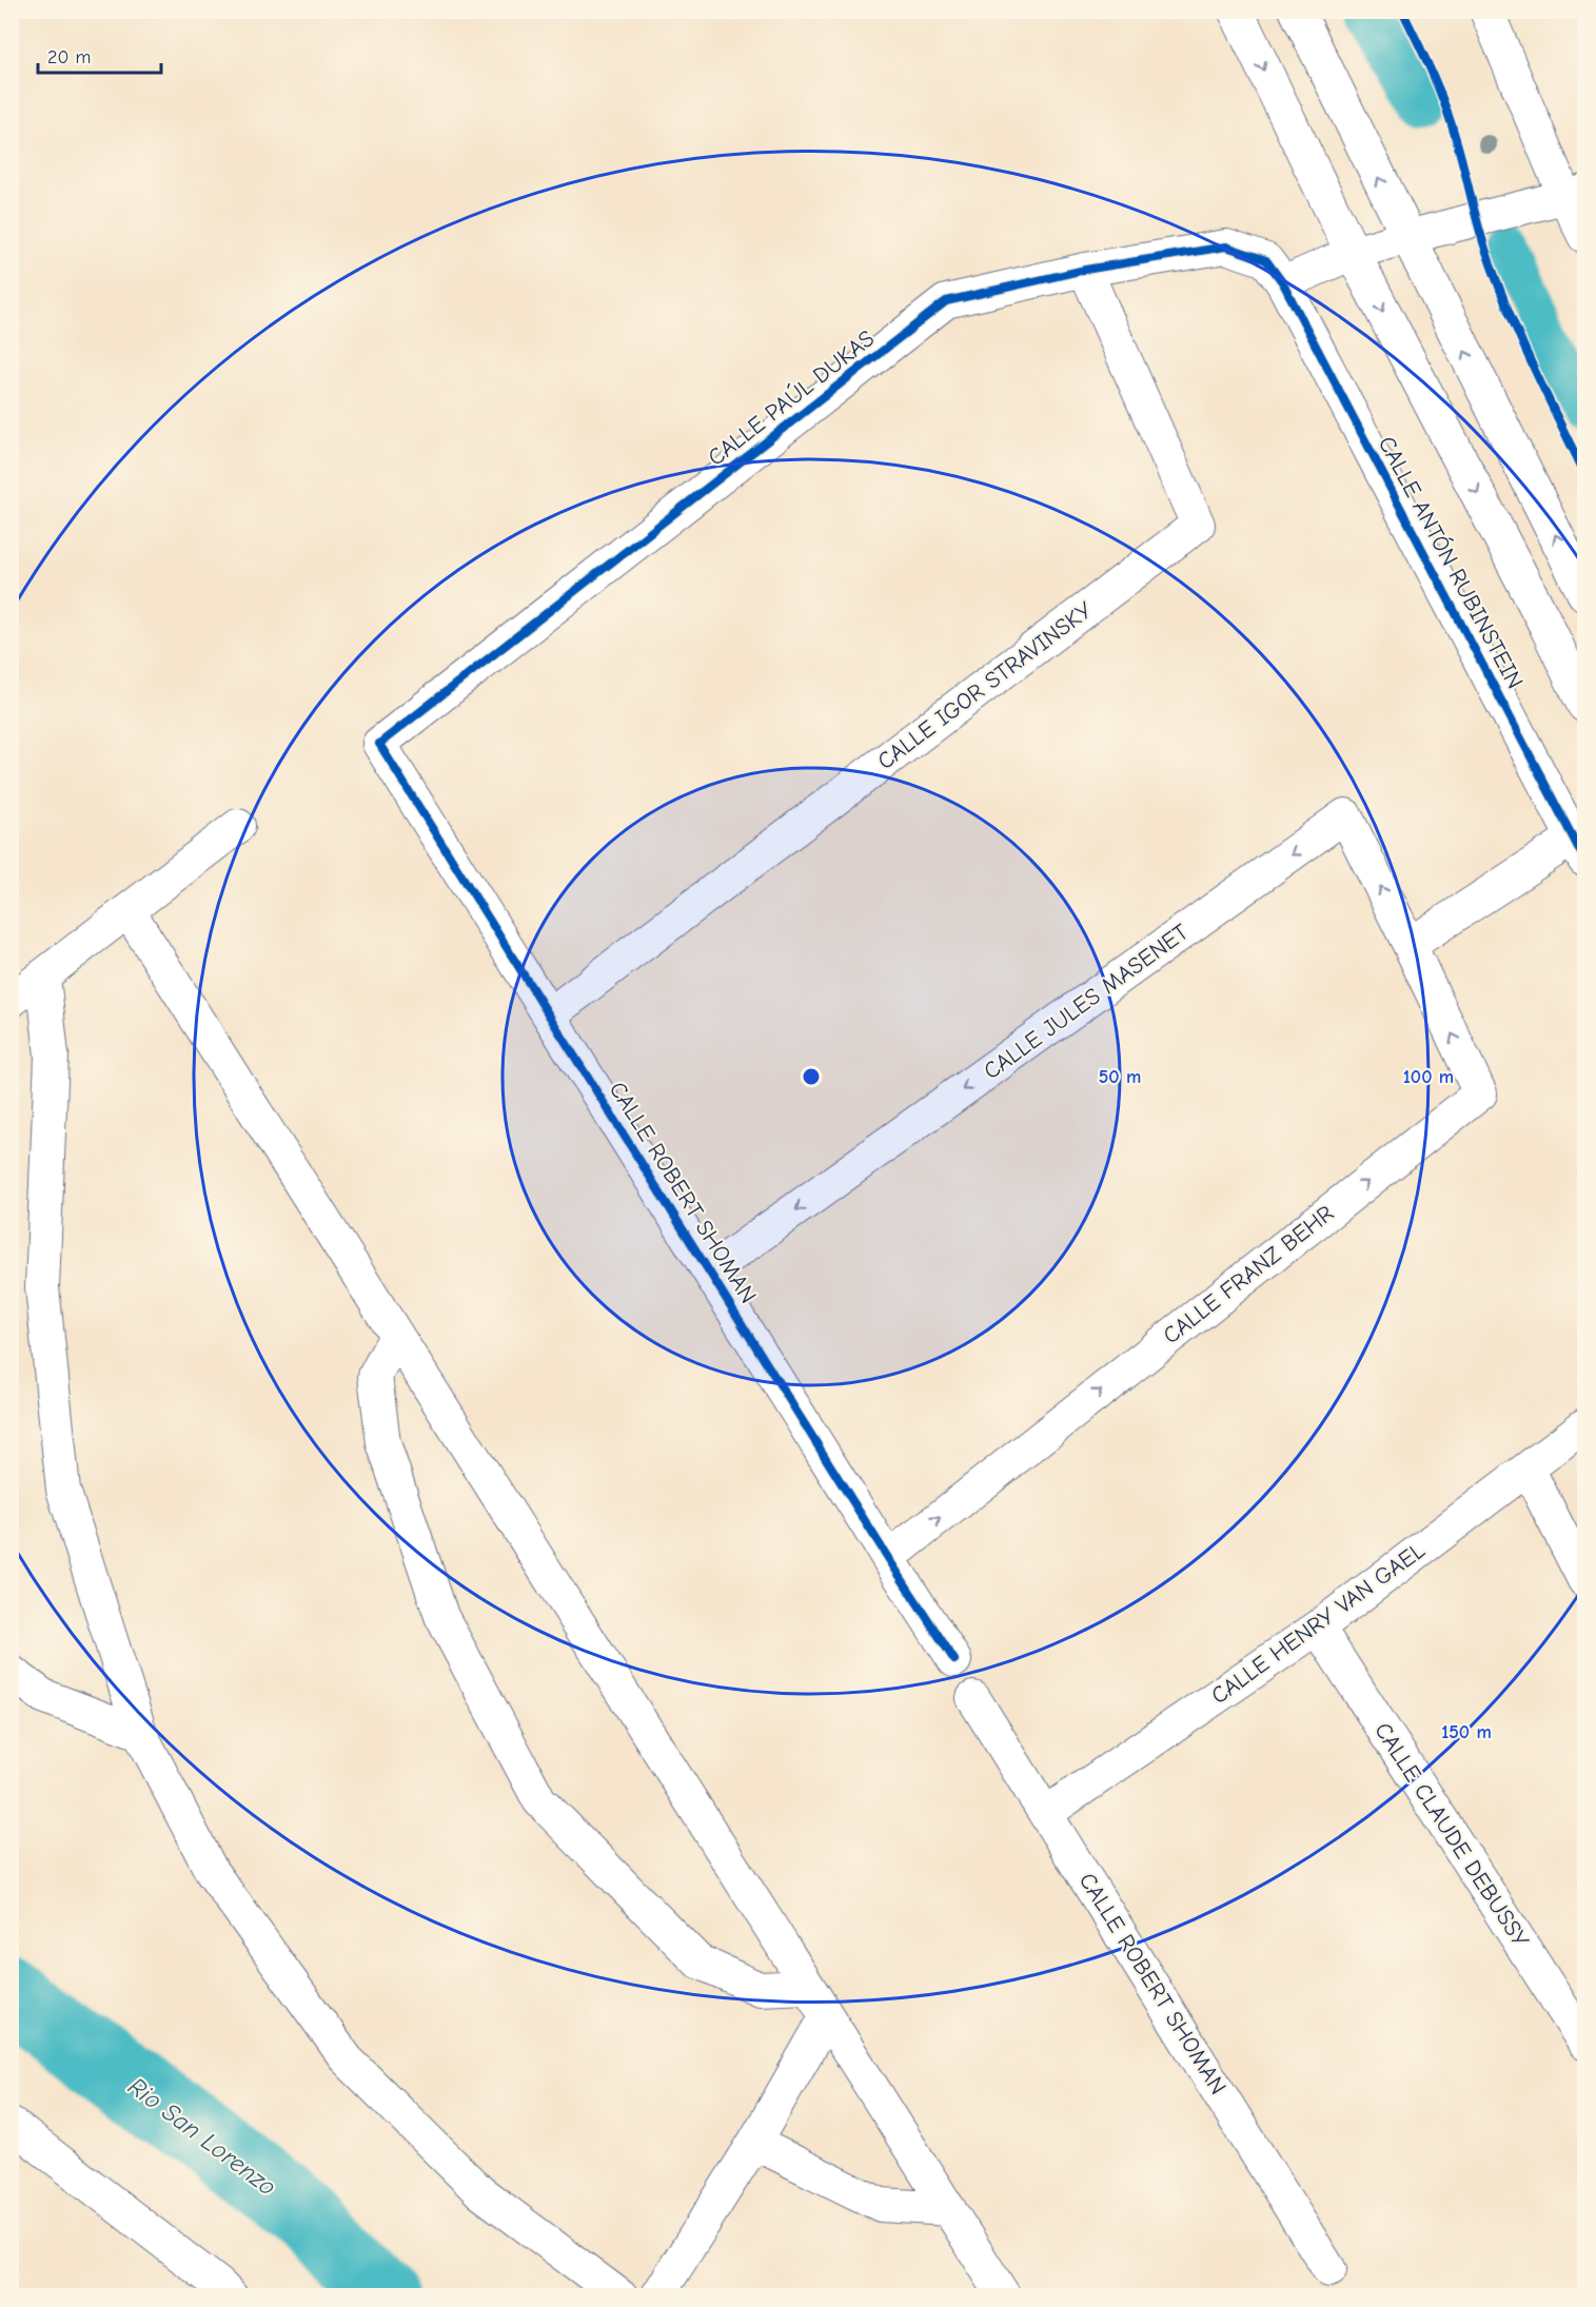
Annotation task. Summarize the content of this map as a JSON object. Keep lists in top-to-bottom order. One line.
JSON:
{"streets":{"street":["CALLE PAÚL DUKAS","CALLE ANTÓN RUBINSTEIN","CALLE IGOR STRAVINSKY","CALLE JULES MASENET","CALLE ROBERT SHOMAN","CALLE FRANZ BEHR","CALLE HENRY VAN GAEL","CALLE CLAUDE DEBUSSY"]},"crossings":[["CALLE PAÚL DUKAS","CALLE ANTÓN RUBINSTEIN"],["CALLE PAÚL DUKAS","CALLE IGOR STRAVINSKY"],["CALLE PAÚL DUKAS","CALLE ROBERT SHOMAN"],["CALLE IGOR STRAVINSKY","CALLE ROBERT SHOMAN"],["CALLE JULES MASENET","CALLE ROBERT SHOMAN"],["CALLE JULES MASENET","CALLE FRANZ BEHR"],["CALLE ROBERT SHOMAN","CALLE FRANZ BEHR"],["CALLE ROBERT SHOMAN","CALLE HENRY VAN GAEL"],["CALLE HENRY VAN GAEL","CALLE CLAUDE DEBUSSY"]],"one_way":["CALLE JULES MASENET","CALLE FRANZ BEHR"],"water":["Rio San Lorenzo"],"scale_bar":"20 m","rings":["50 m","100 m","150 m"]}
